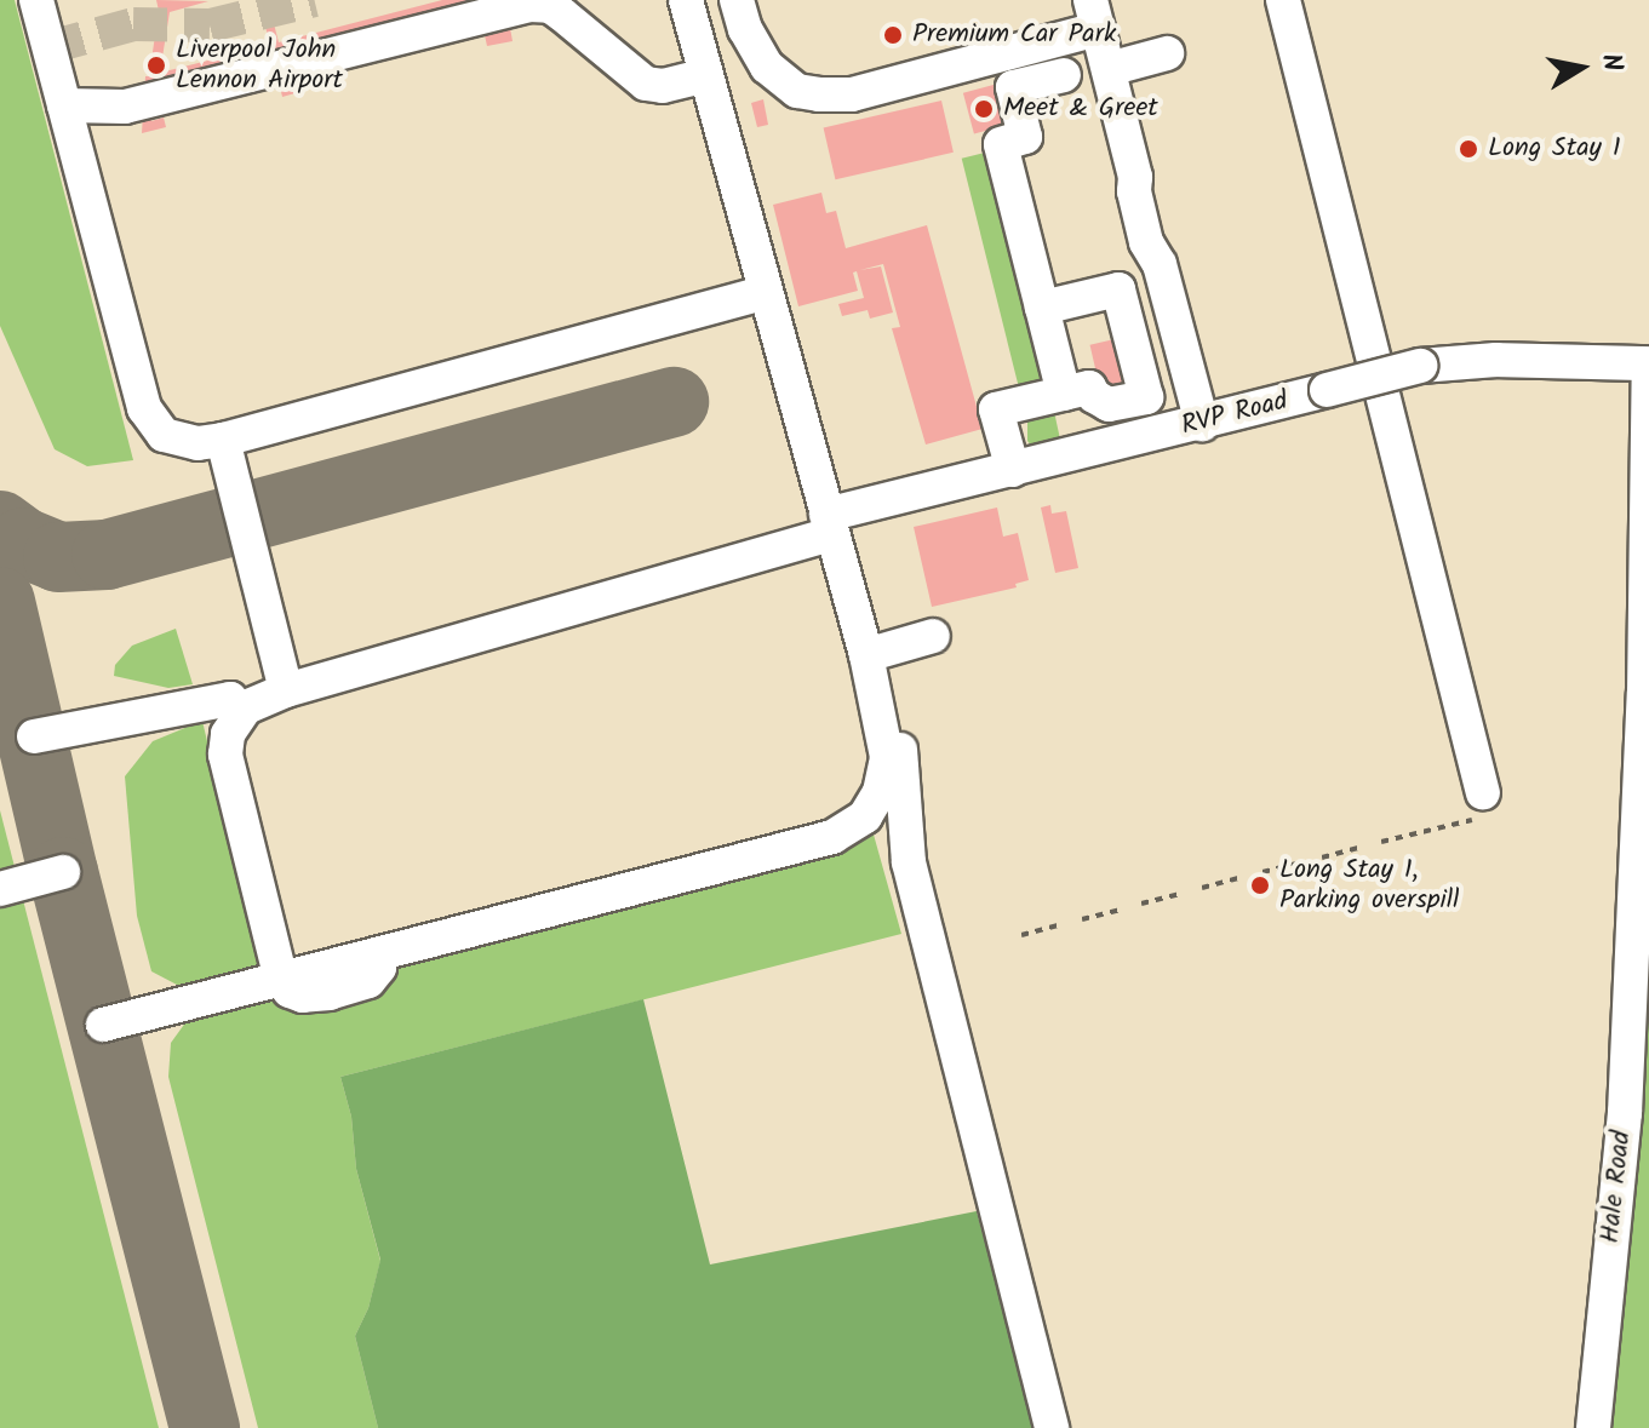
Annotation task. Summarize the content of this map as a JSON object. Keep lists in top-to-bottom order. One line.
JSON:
{"streets":{"street":["RVP Road","Hale Road"]},"crossings":[["RVP Road","Hale Road"]],"places":["Premium Car Park","Liverpool John Lennon Airport","Meet & Greet","Long Stay 1","Long Stay 1, Parking overspill"],"north":"right"}
